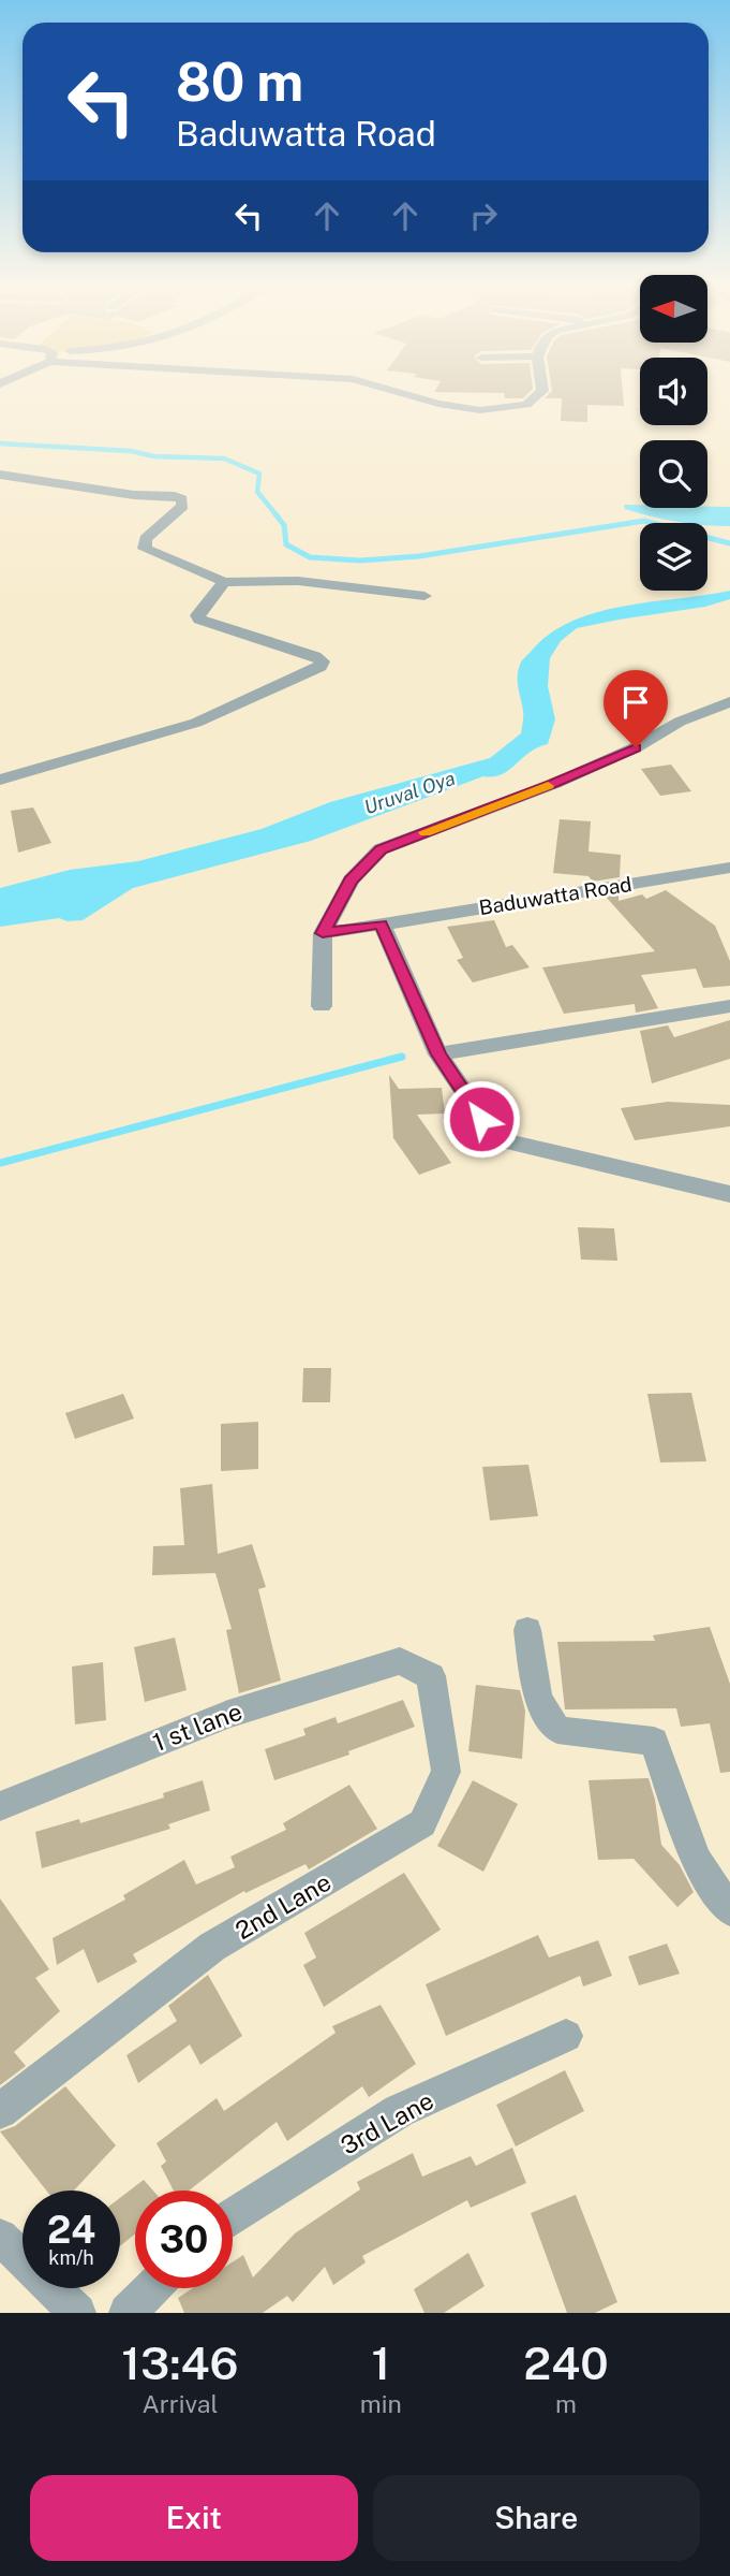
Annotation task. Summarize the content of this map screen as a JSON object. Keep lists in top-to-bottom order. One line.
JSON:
{"streets":{"street":["Baduwatta Road","1 st lane","2nd Lane","3rd Lane"]},"crossings":[["1 st lane","2nd Lane"]],"water":["Uruval Oya"],"north":"left","page":{"turn":["80 m","Baduwatta Road"],"speed":"24 km/h","limit":"30","eta":["13:46","Arrival","1","min","240","m"],"buttons":["Exit","Share"]}}
